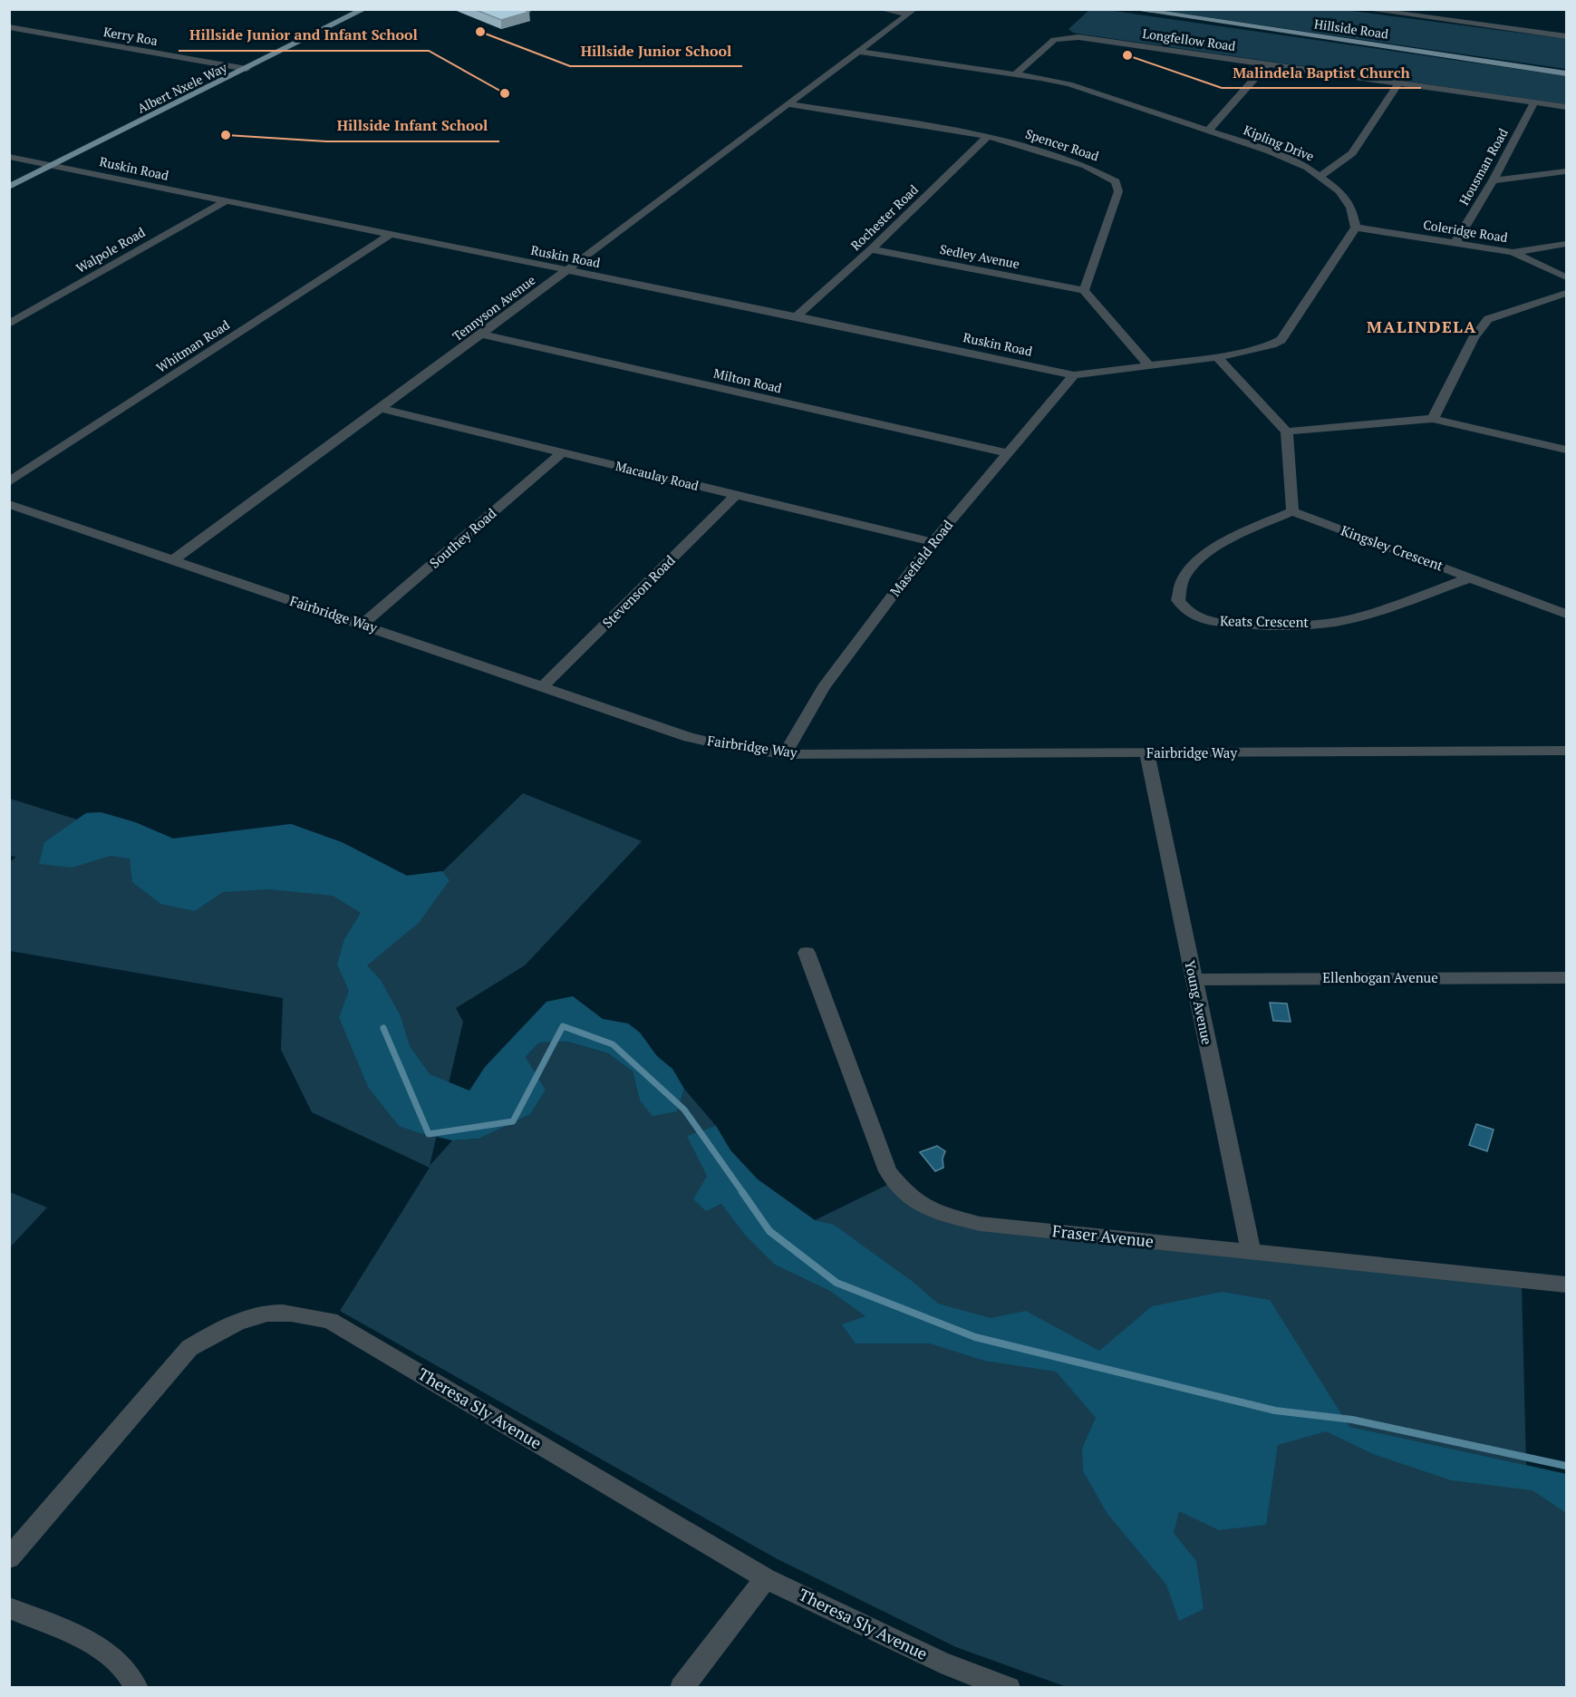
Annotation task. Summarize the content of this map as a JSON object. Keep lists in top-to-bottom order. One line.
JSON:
{"streets":{"main road":["Hillside Road","Albert Nxele Way"],"street":["Kerry Roa","Longfellow Road","Kipling Drive","Spencer Road","Housman Road","Ruskin Road","Rochester Road","Coleridge Road","Walpole Road","Sedley Avenue","Tennyson Avenue","Whitman Road","Milton Road","Macaulay Road","Southey Road","Kingsley Crescent","Masefield Road","Stevenson Road","Fairbridge Way","Keats Crescent","Ellenbogan Avenue","Young Avenue","Fraser Avenue","Theresa Sly Avenue"]},"crossings":[["Kerry Roa","Albert Nxele Way"],["Longfellow Road","Kipling Drive"],["Longfellow Road","Housman Road"],["Albert Nxele Way","Ruskin Road"],["Kipling Drive","Coleridge Road"],["Kipling Drive","Tennyson Avenue"],["Spencer Road","Rochester Road"],["Spencer Road","Sedley Avenue"],["Spencer Road","Tennyson Avenue"],["Housman Road","Coleridge Road"],["Ruskin Road","Rochester Road"],["Ruskin Road","Walpole Road"],["Ruskin Road","Tennyson Avenue"],["Ruskin Road","Whitman Road"],["Ruskin Road","Masefield Road"],["Rochester Road","Sedley Avenue"],["Tennyson Avenue","Milton Road"],["Tennyson Avenue","Macaulay Road"],["Tennyson Avenue","Fairbridge Way"],["Milton Road","Masefield Road"],["Macaulay Road","Southey Road"],["Macaulay Road","Masefield Road"],["Macaulay Road","Stevenson Road"],["Southey Road","Fairbridge Way"],["Kingsley Crescent","Keats Crescent"],["Masefield Road","Fairbridge Way"],["Stevenson Road","Fairbridge Way"],["Fairbridge Way","Young Avenue"],["Ellenbogan Avenue","Young Avenue"],["Young Avenue","Fraser Avenue"]],"districts":["MALINDELA"],"places":["Hillside Junior School","Malindela Baptist Church","Hillside Junior and Infant School","Hillside Infant School"]}
